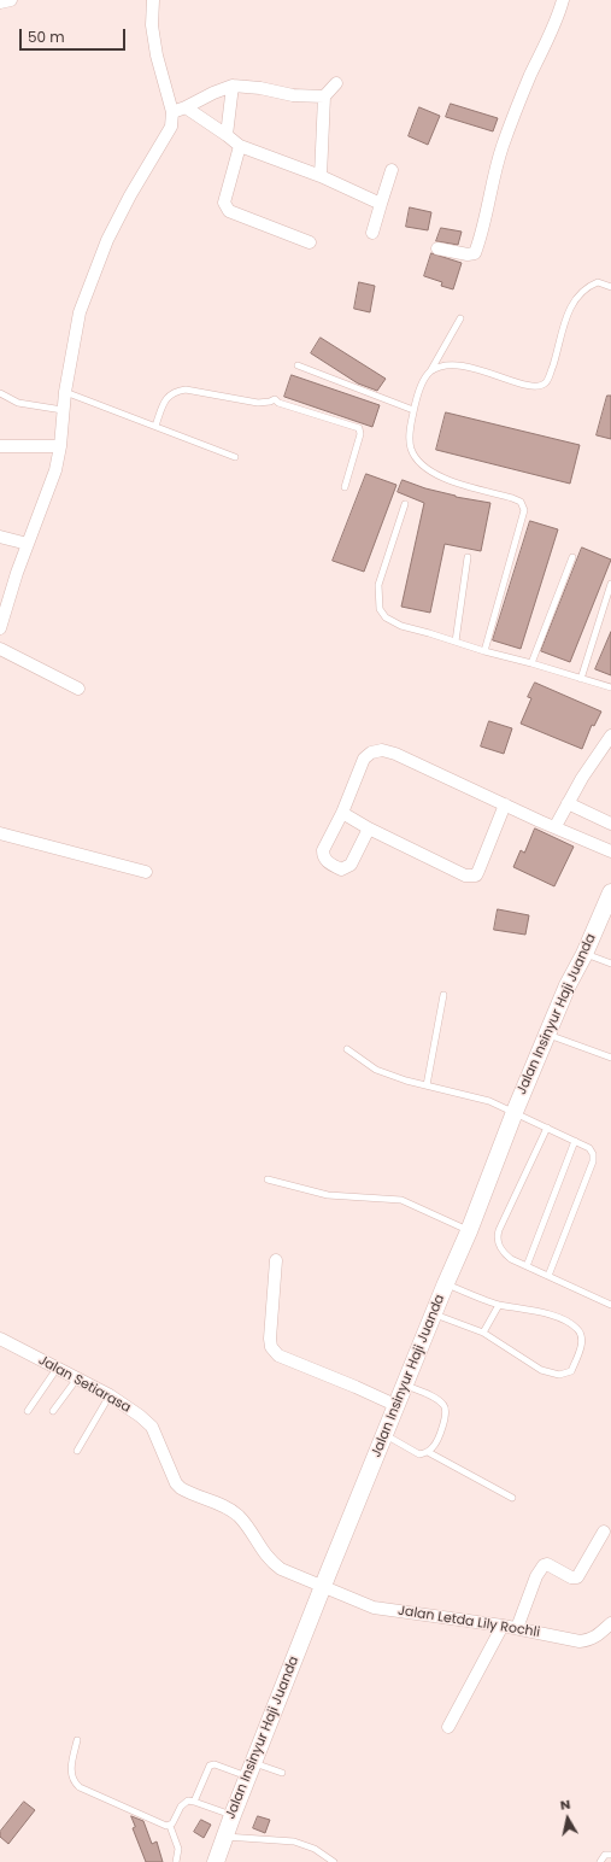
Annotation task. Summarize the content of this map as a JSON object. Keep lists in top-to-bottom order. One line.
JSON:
{"streets":{"main road":["Jalan Insinyur Haji Juanda"],"street":["Jalan Setiarasa","Jalan Letda Lily Rochli"]},"crossings":[["Jalan Insinyur Haji Juanda","Jalan Setiarasa"],["Jalan Insinyur Haji Juanda","Jalan Letda Lily Rochli"],["Jalan Setiarasa","Jalan Letda Lily Rochli"]],"scale_bar":"50 m","north":"top"}
